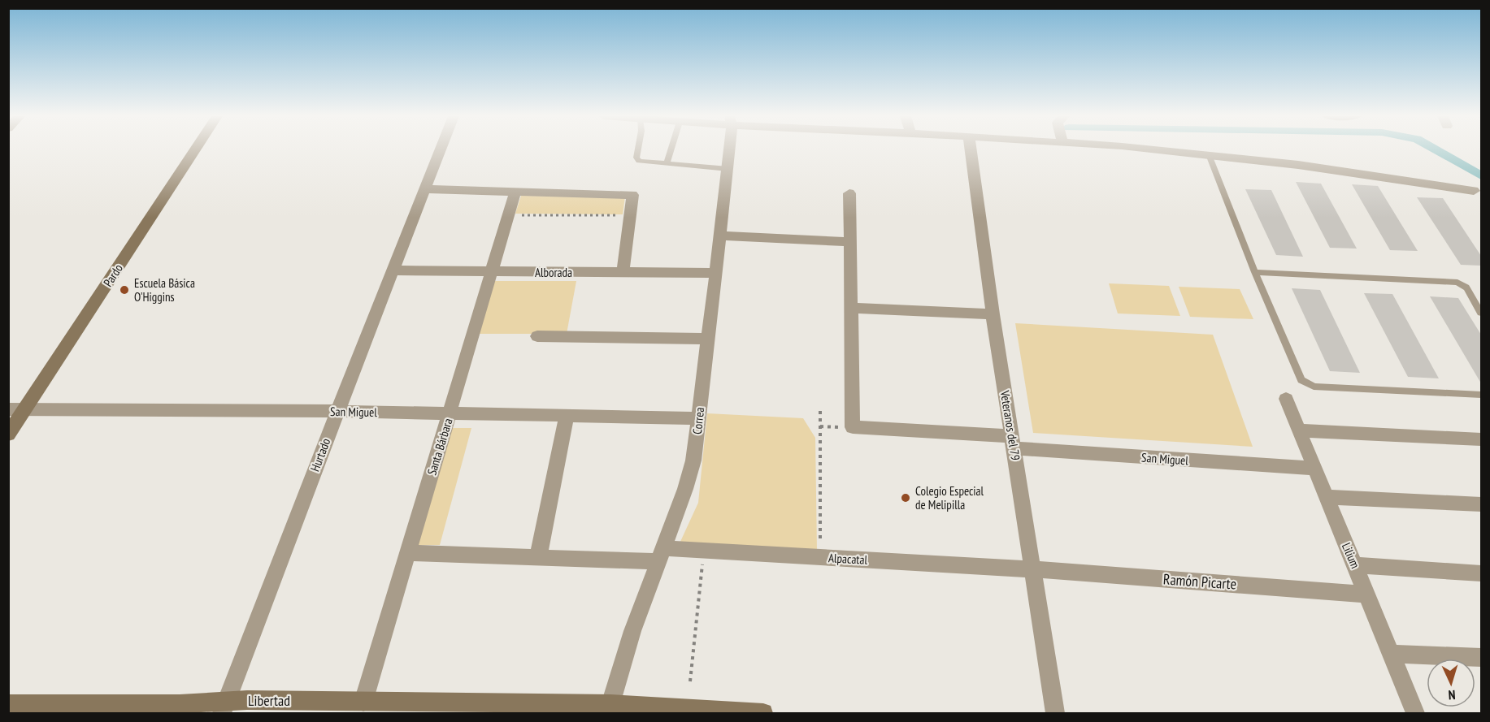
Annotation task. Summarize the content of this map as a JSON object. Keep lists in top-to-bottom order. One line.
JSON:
{"streets":{"main road":["Pardo","Libertad"],"street":["Alborada","San Miguel","Correa","Veteranos del 79","Santa Bárbara","Hurtado","Lilium","Alpacatal","Ramón Picarte"]},"crossings":[["Alborada","Correa"],["Alborada","Santa Bárbara"],["Alborada","Hurtado"],["Pardo","San Miguel"],["San Miguel","Correa"],["San Miguel","Veteranos del 79"],["San Miguel","Santa Bárbara"],["San Miguel","Hurtado"],["San Miguel","Lilium"],["Correa","Alpacatal"],["Correa","Libertad"],["Veteranos del 79","Alpacatal"],["Veteranos del 79","Ramón Picarte"],["Santa Bárbara","Alpacatal"],["Santa Bárbara","Libertad"],["Hurtado","Libertad"],["Lilium","Ramón Picarte"],["Alpacatal","Ramón Picarte"]],"places":["Escuela Básica O'Higgins","Colegio Especial de Melipilla"],"north":"bottom"}
